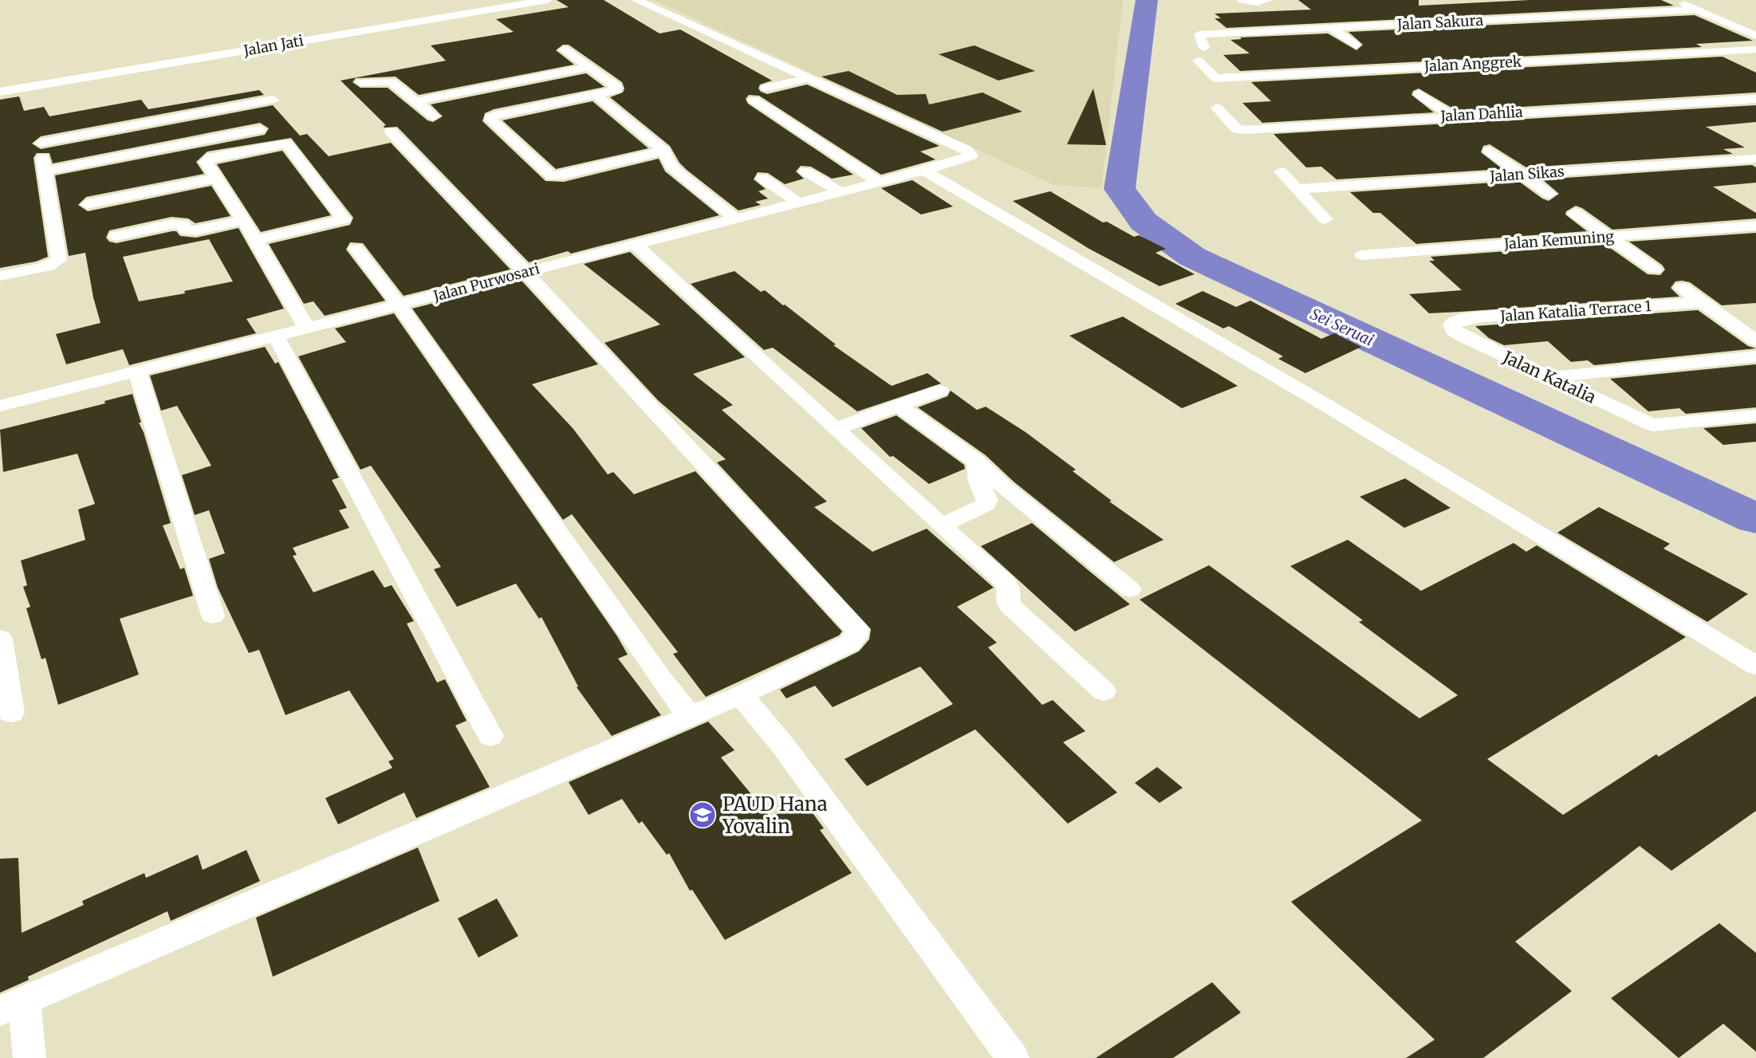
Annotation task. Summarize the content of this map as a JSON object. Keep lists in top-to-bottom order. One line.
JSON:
{"streets":{"street":["Jalan Sakura","Jalan Jati","Jalan Anggrek","Jalan Dahlia","Jalan Sikas","Jalan Kemuning","Jalan Purwosari","Jalan Katalia Terrace 1","Jalan Katalia"]},"crossings":[["Jalan Katalia Terrace 1","Jalan Katalia"]],"water":["Sei Seruai"],"places":{"school or university":["PAUD Hana Yovalin"]}}
